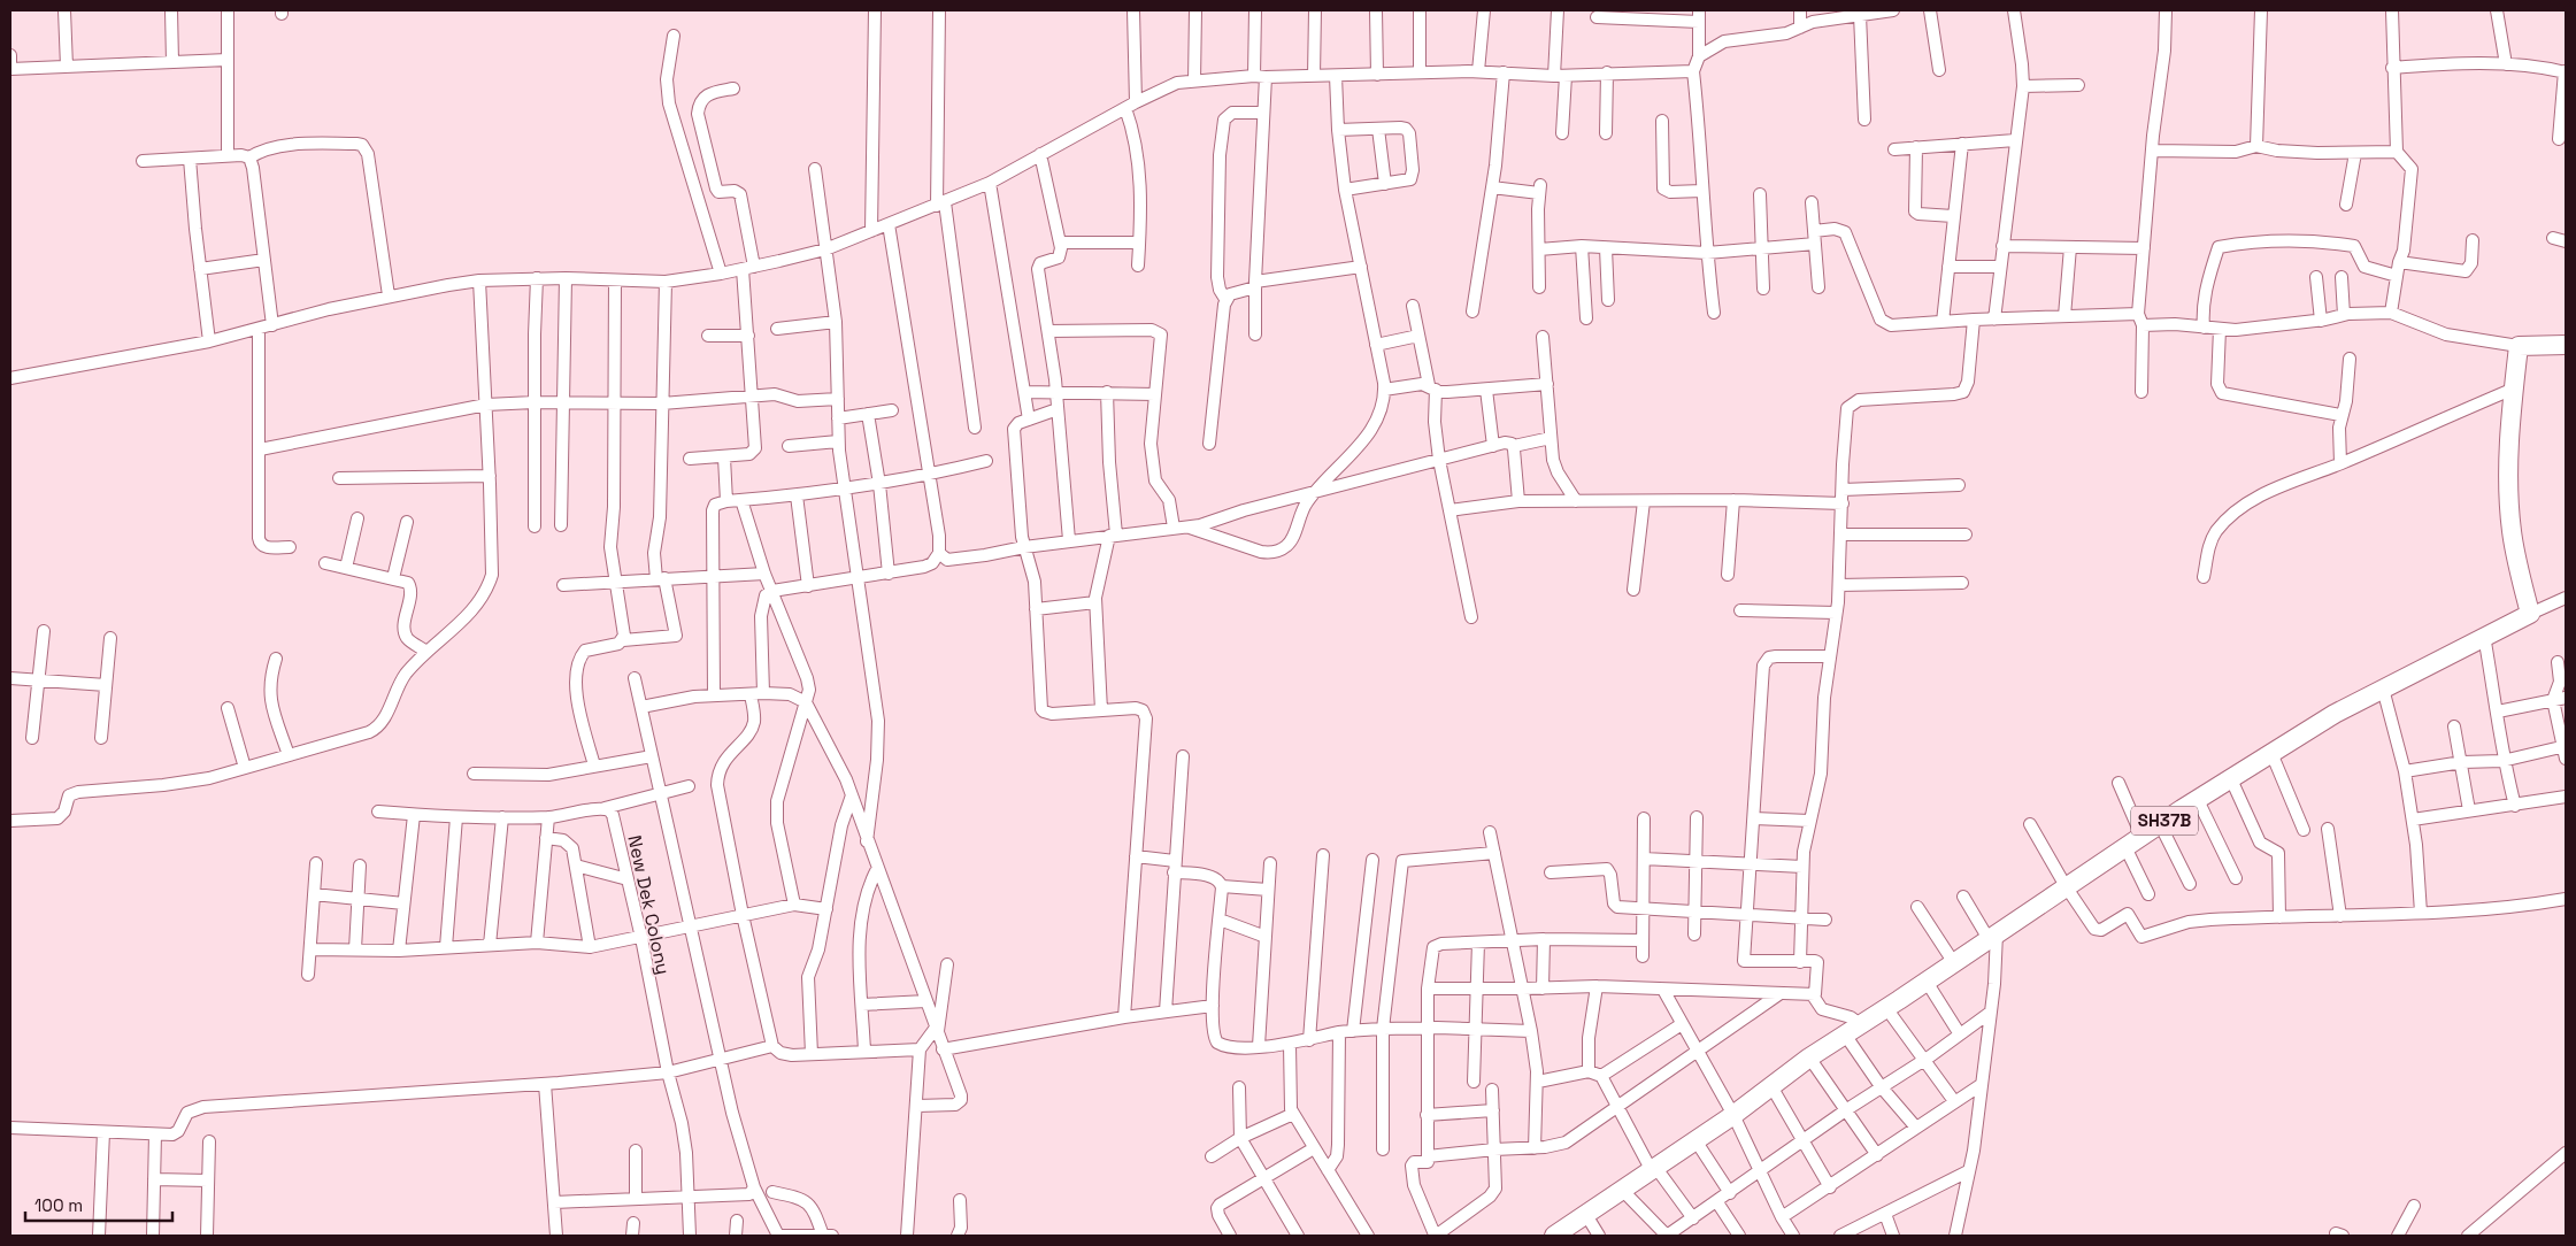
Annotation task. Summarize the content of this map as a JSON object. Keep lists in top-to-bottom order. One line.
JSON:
{"streets":{"main road":["SH37B"],"street":["New Dek Colony"]},"scale_bar":"100 m"}
